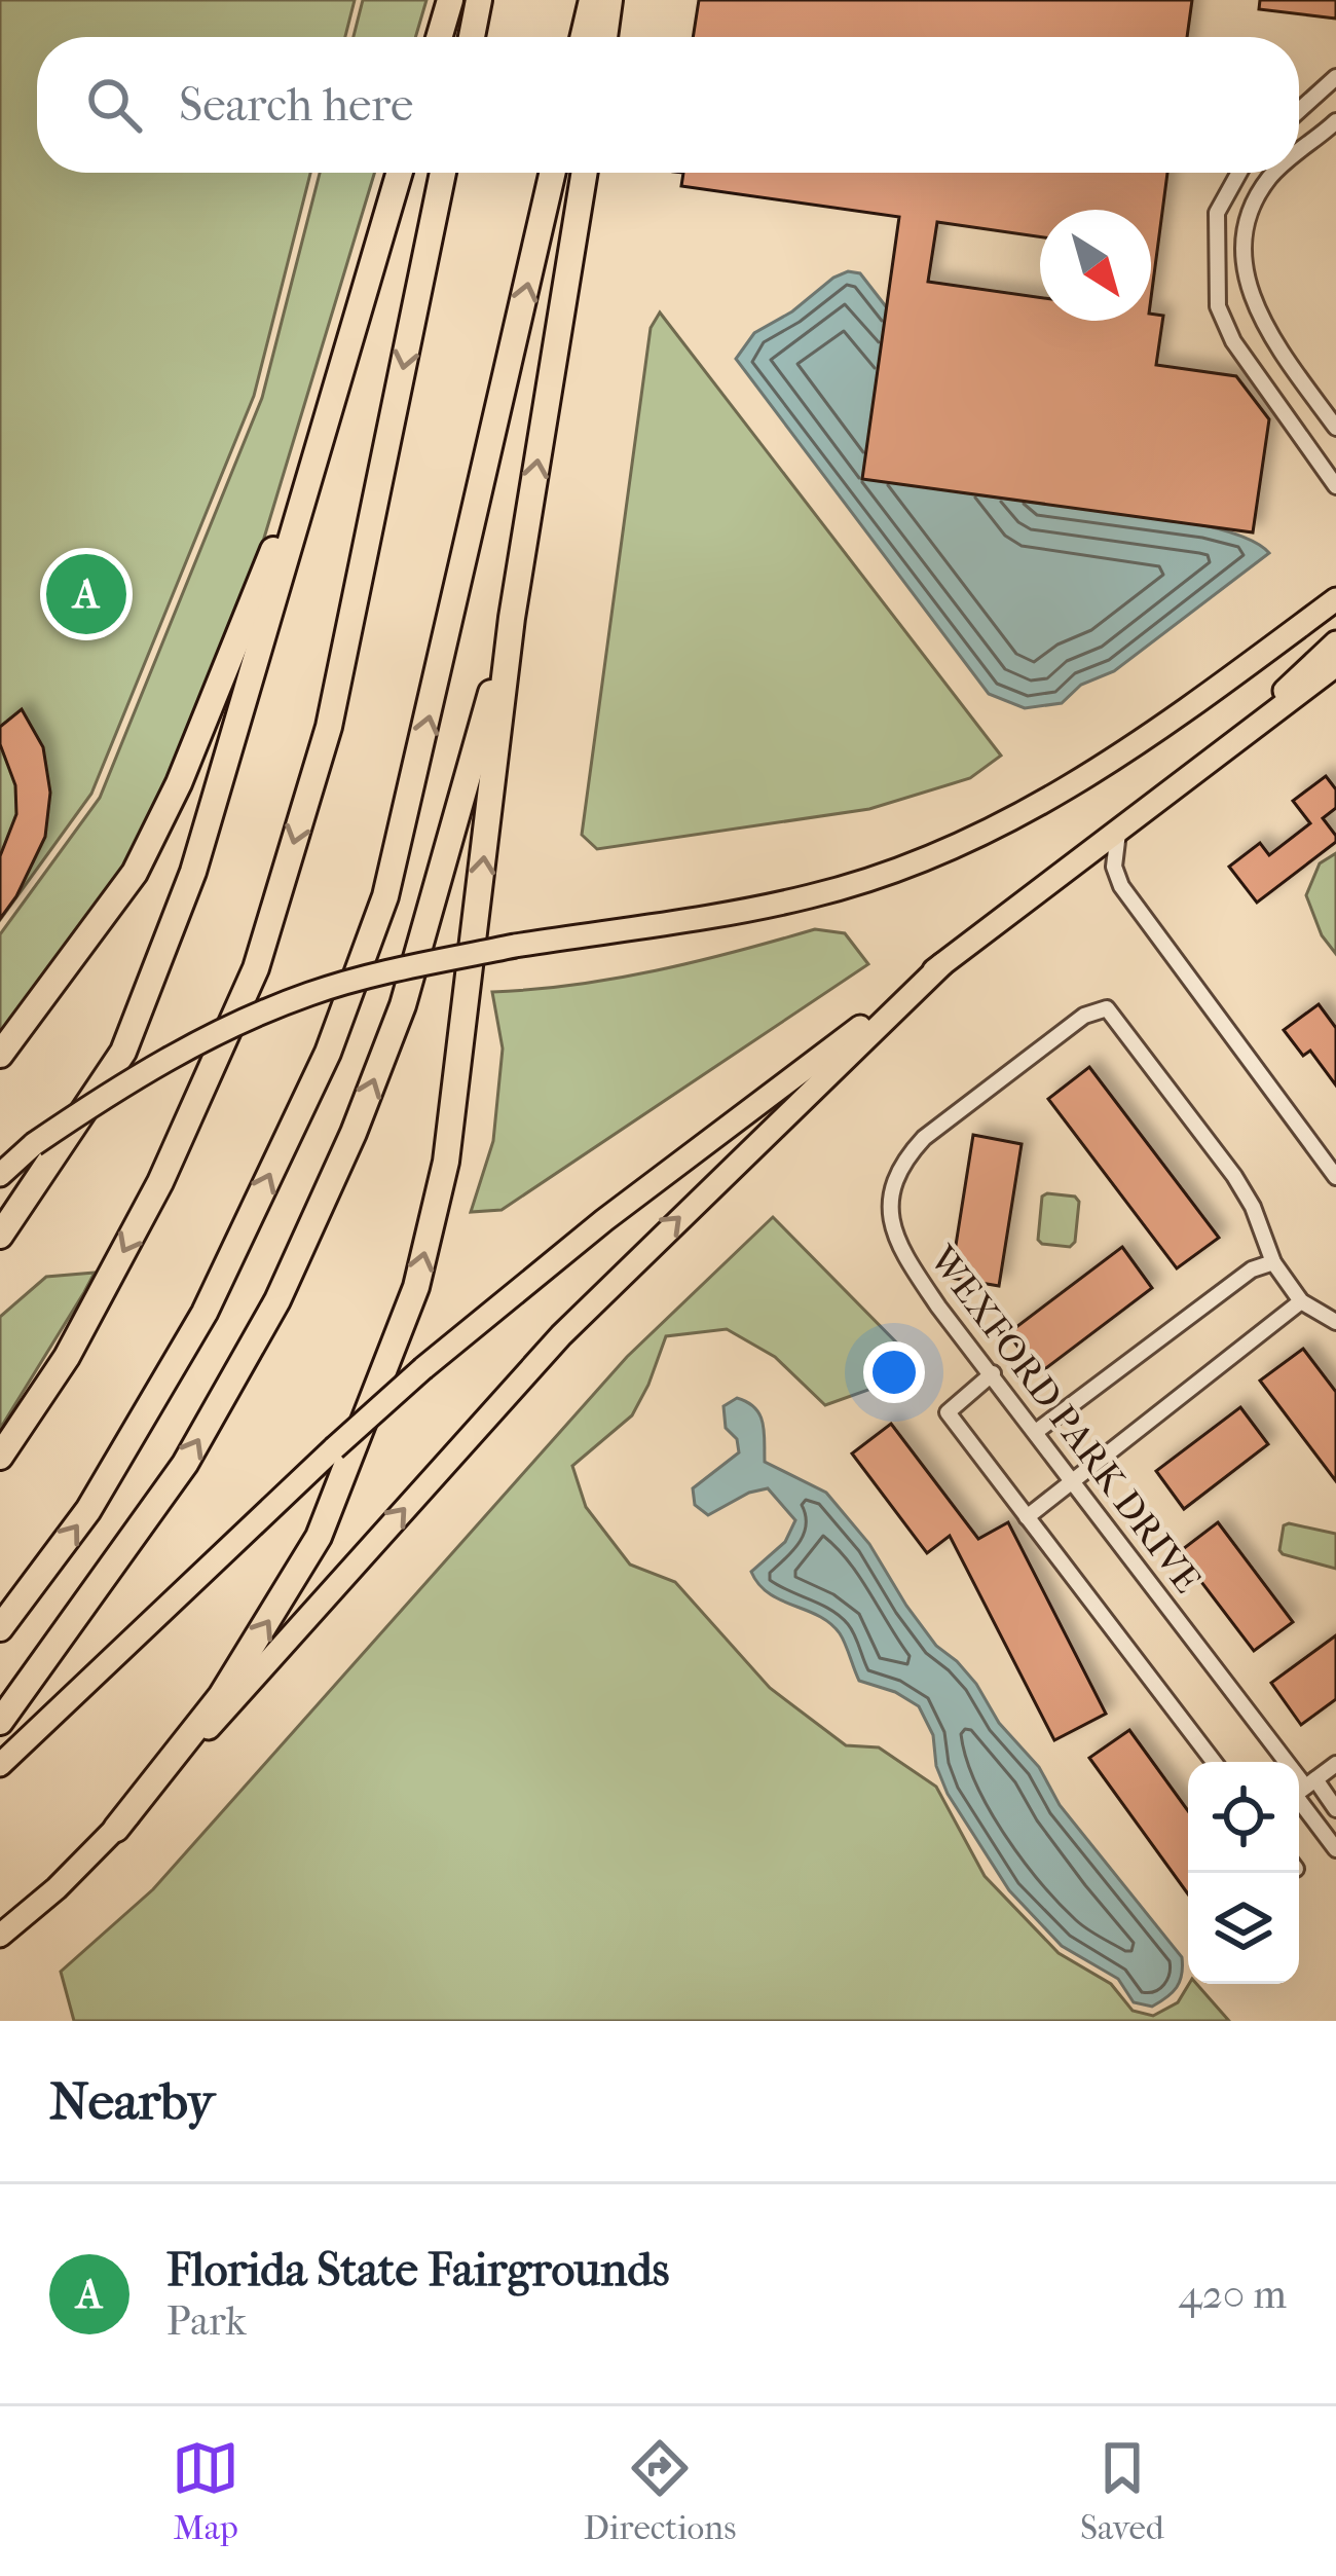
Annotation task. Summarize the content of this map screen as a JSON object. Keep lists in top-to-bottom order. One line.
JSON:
{"streets":{"street":["WEXFORD PARK DRIVE"]},"north":"bottom right","page":{"search":"Search here","pins":"A","heading":"Nearby","list":[{"mark":"A","name":"Florida State Fairgrounds","note":"Park","value":"420 m"}],"nav":["Map","Directions","Saved"]}}
